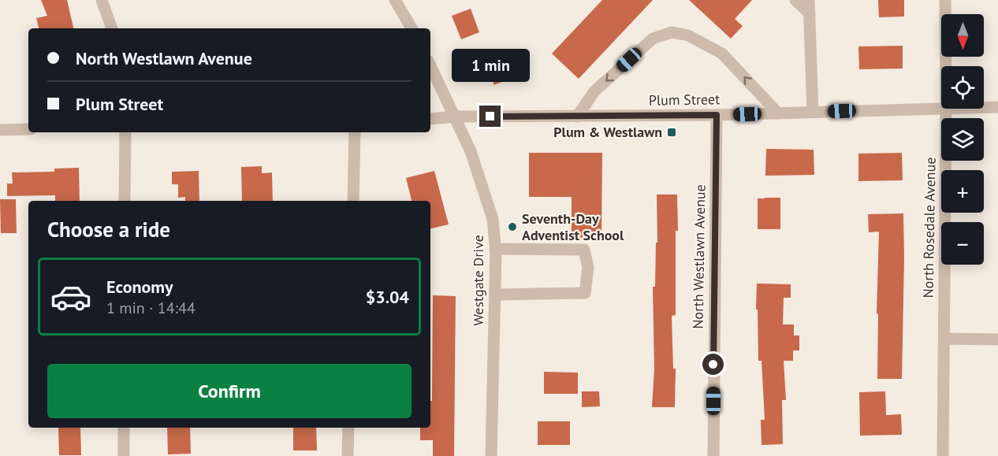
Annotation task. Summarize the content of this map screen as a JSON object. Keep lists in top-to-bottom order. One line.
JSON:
{"streets":{"street":["Plum Street","North Rosedale Avenue","North Westlawn Avenue","Westgate Drive"]},"crossings":[["Plum Street","North Westlawn Avenue"],["Plum Street","Westgate Drive"]],"places":{"transit":["Plum & Westlawn"],"other":["Seventh-Day Adventist School"]},"north":"bottom","page":{"map_buttons":["+","−"],"banner":["North Westlawn Avenue","Plum Street"],"bubble":"1 min","heading":"Choose a ride","list":[{"name":"Economy","note":"1 min · 14:44","value":"$3.04"}],"buttons":"Confirm"}}
